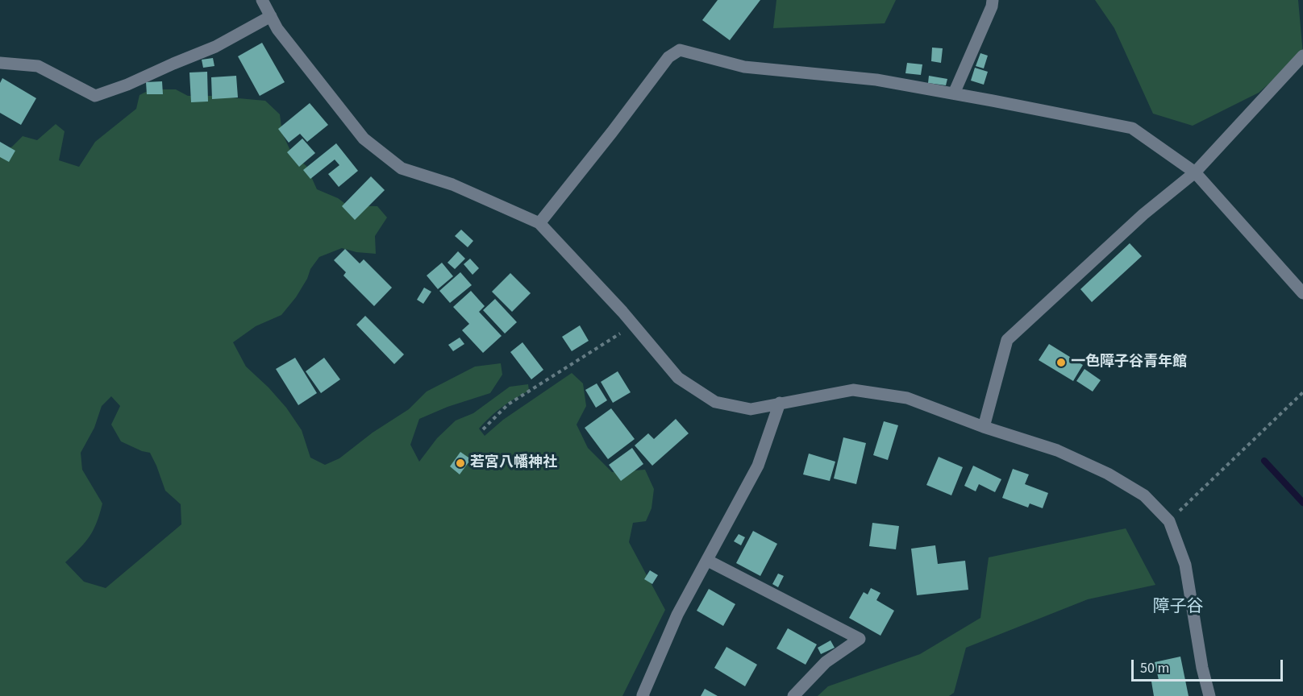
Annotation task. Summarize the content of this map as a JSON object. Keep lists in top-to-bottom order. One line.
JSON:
{"districts":["障子谷"],"places":["一色障子谷青年館","若宮八幡神社"],"scale_bar":"50 m"}
